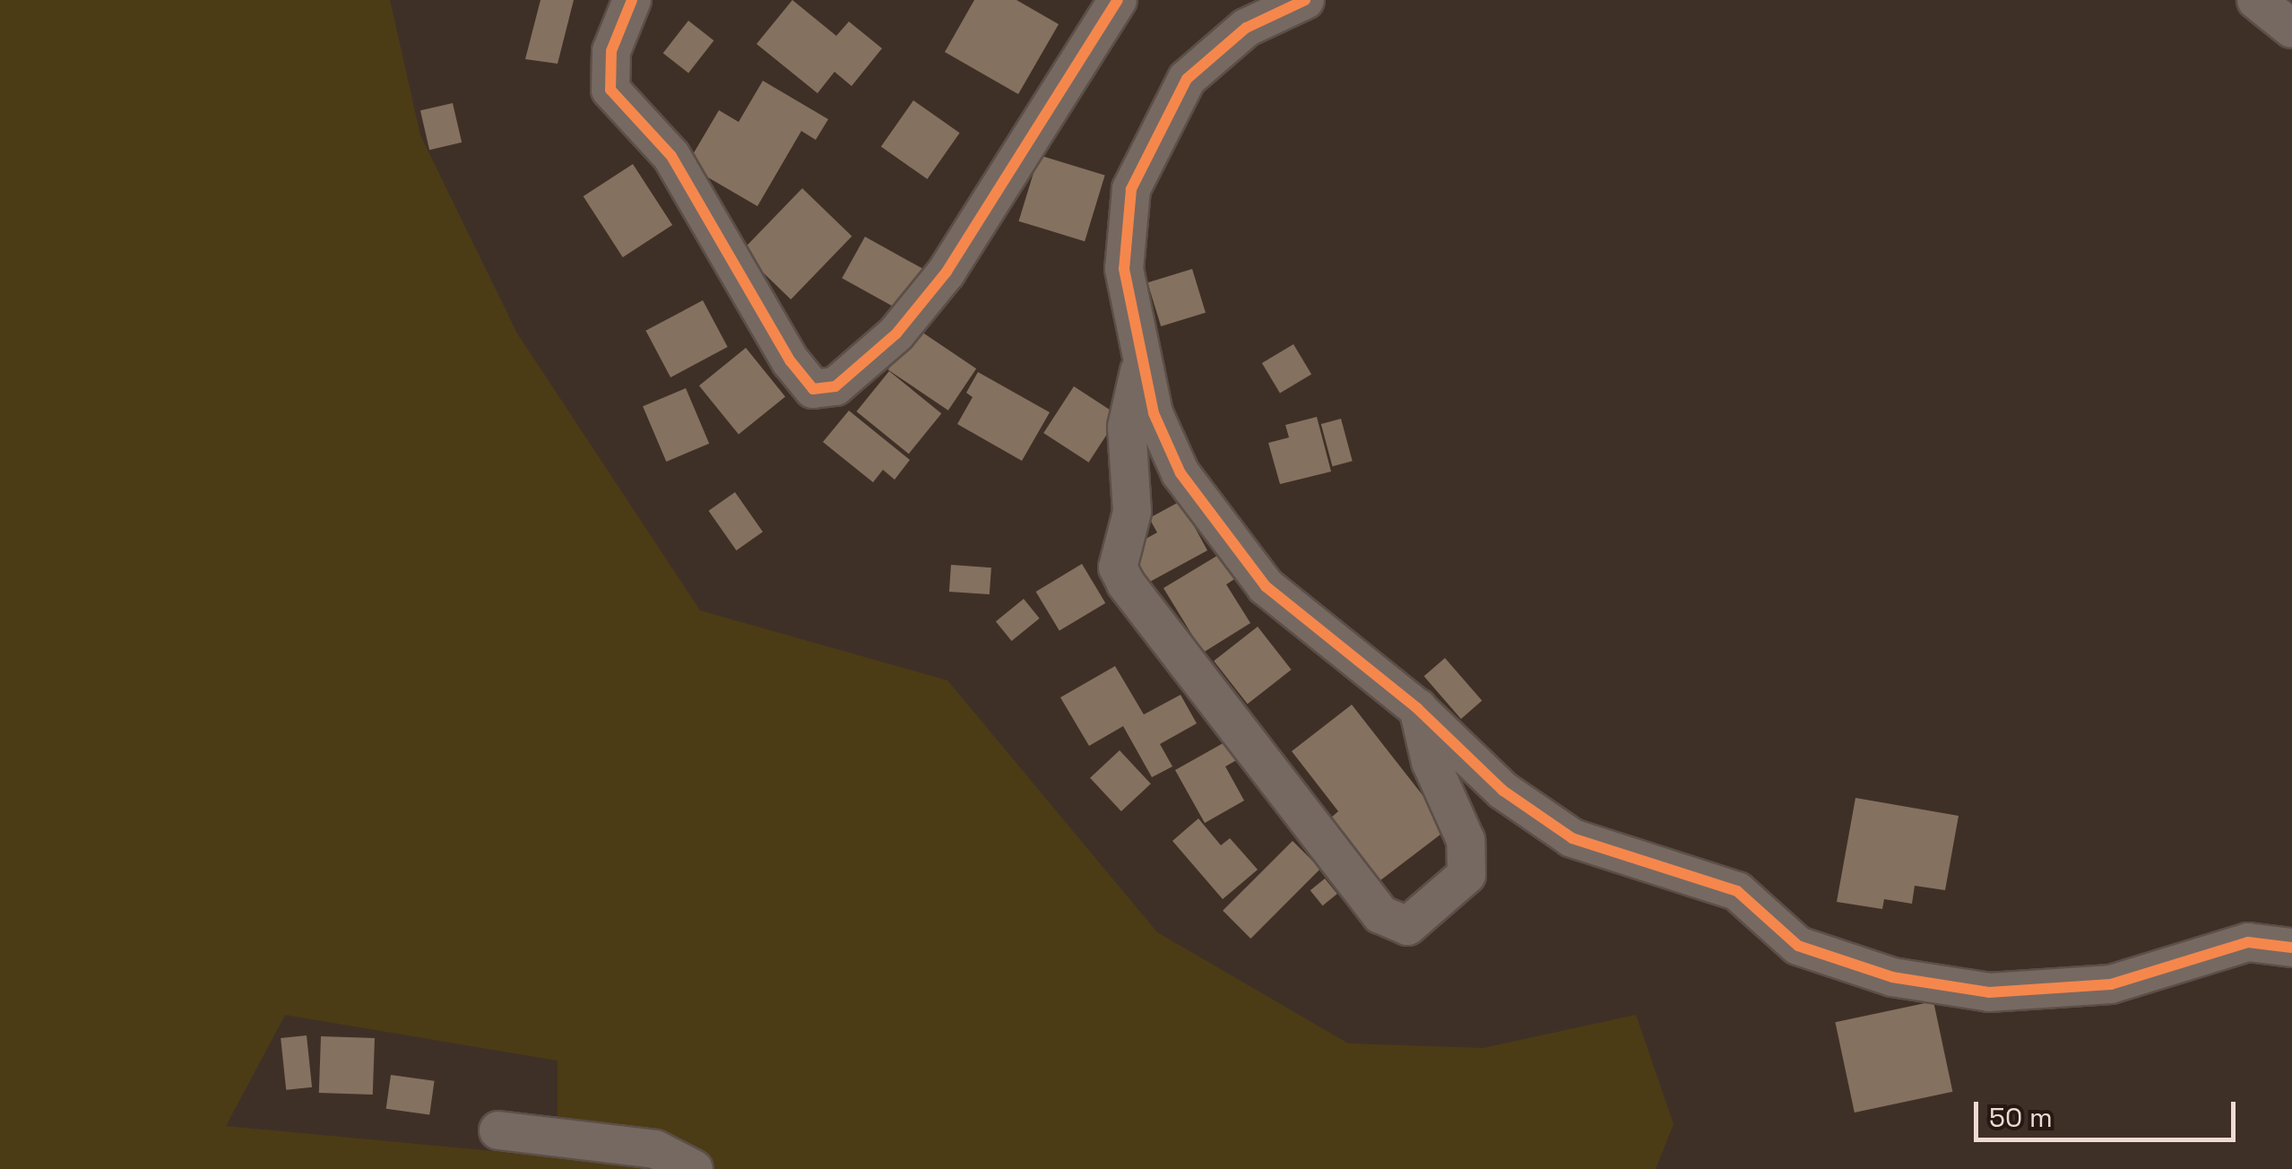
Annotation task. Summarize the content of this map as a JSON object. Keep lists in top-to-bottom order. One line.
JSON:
{"scale_bar":"50 m"}
